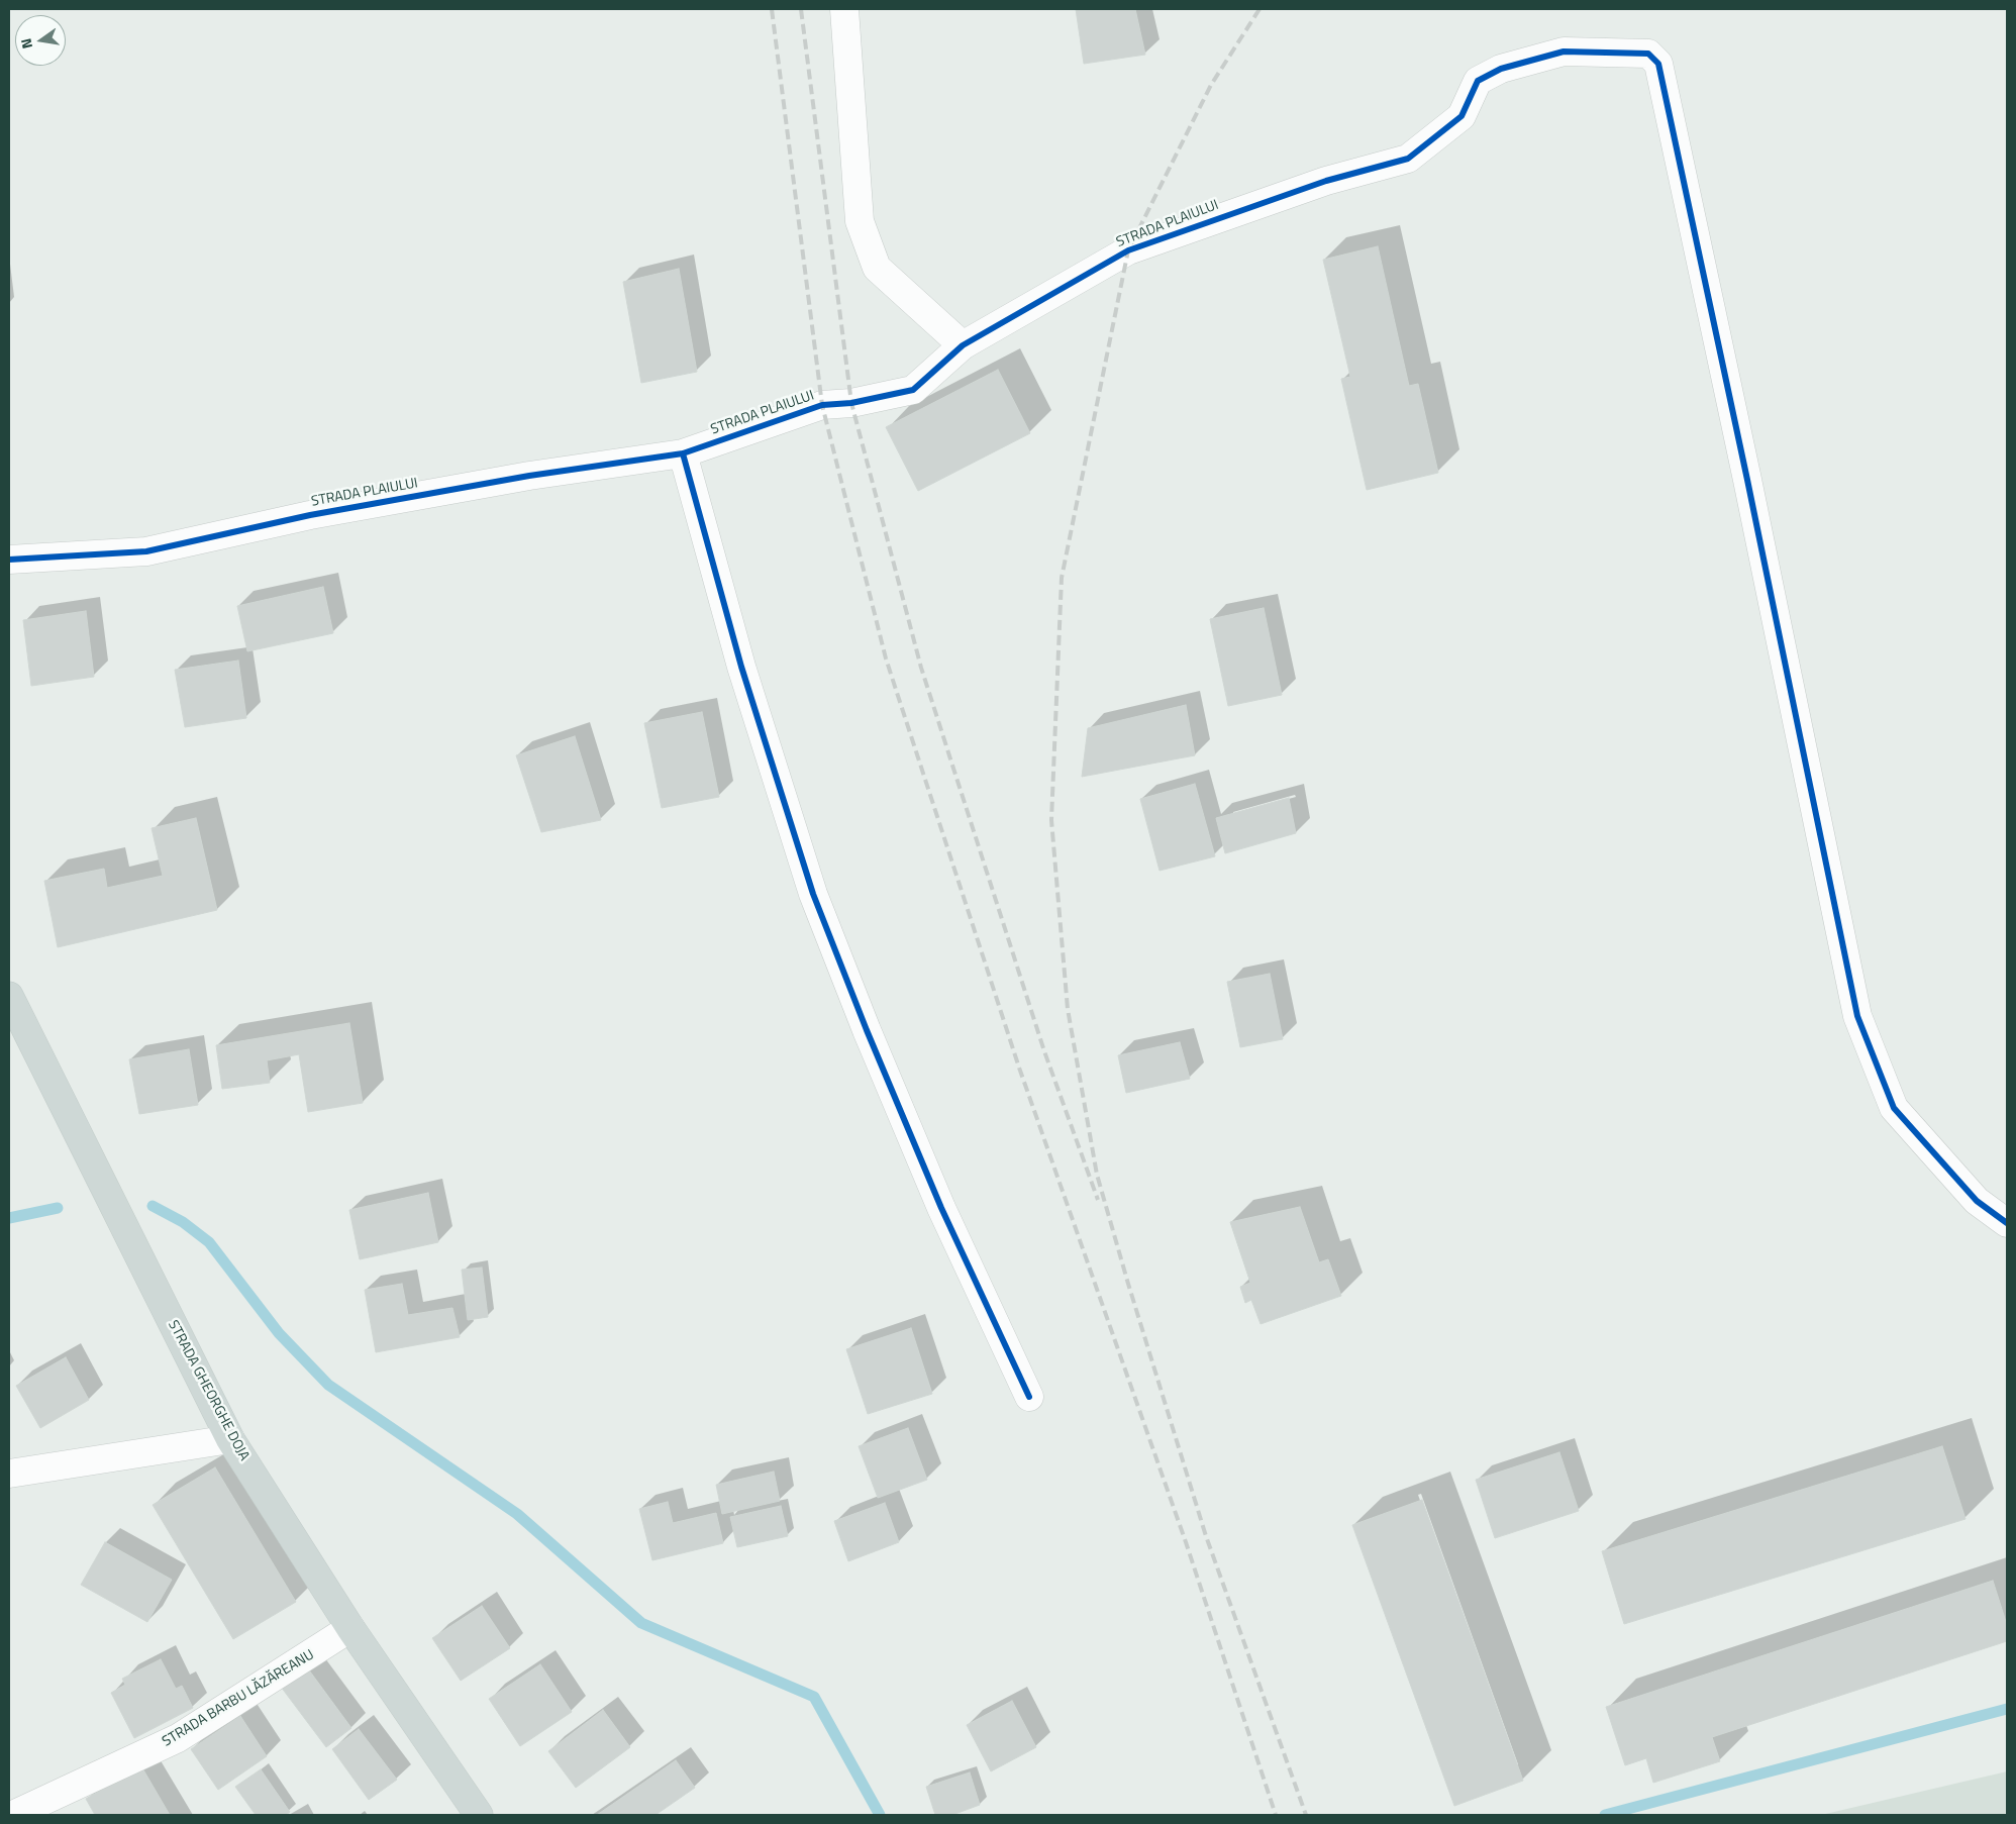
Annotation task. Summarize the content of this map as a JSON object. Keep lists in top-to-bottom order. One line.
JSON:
{"streets":{"main road":["STRADA GHEORGHE DOJA"],"street":["STRADA PLAIULUI","STRADA BARBU LĂZĂREANU"]},"crossings":[["STRADA GHEORGHE DOJA","STRADA BARBU LĂZĂREANU"]],"north":"left"}
